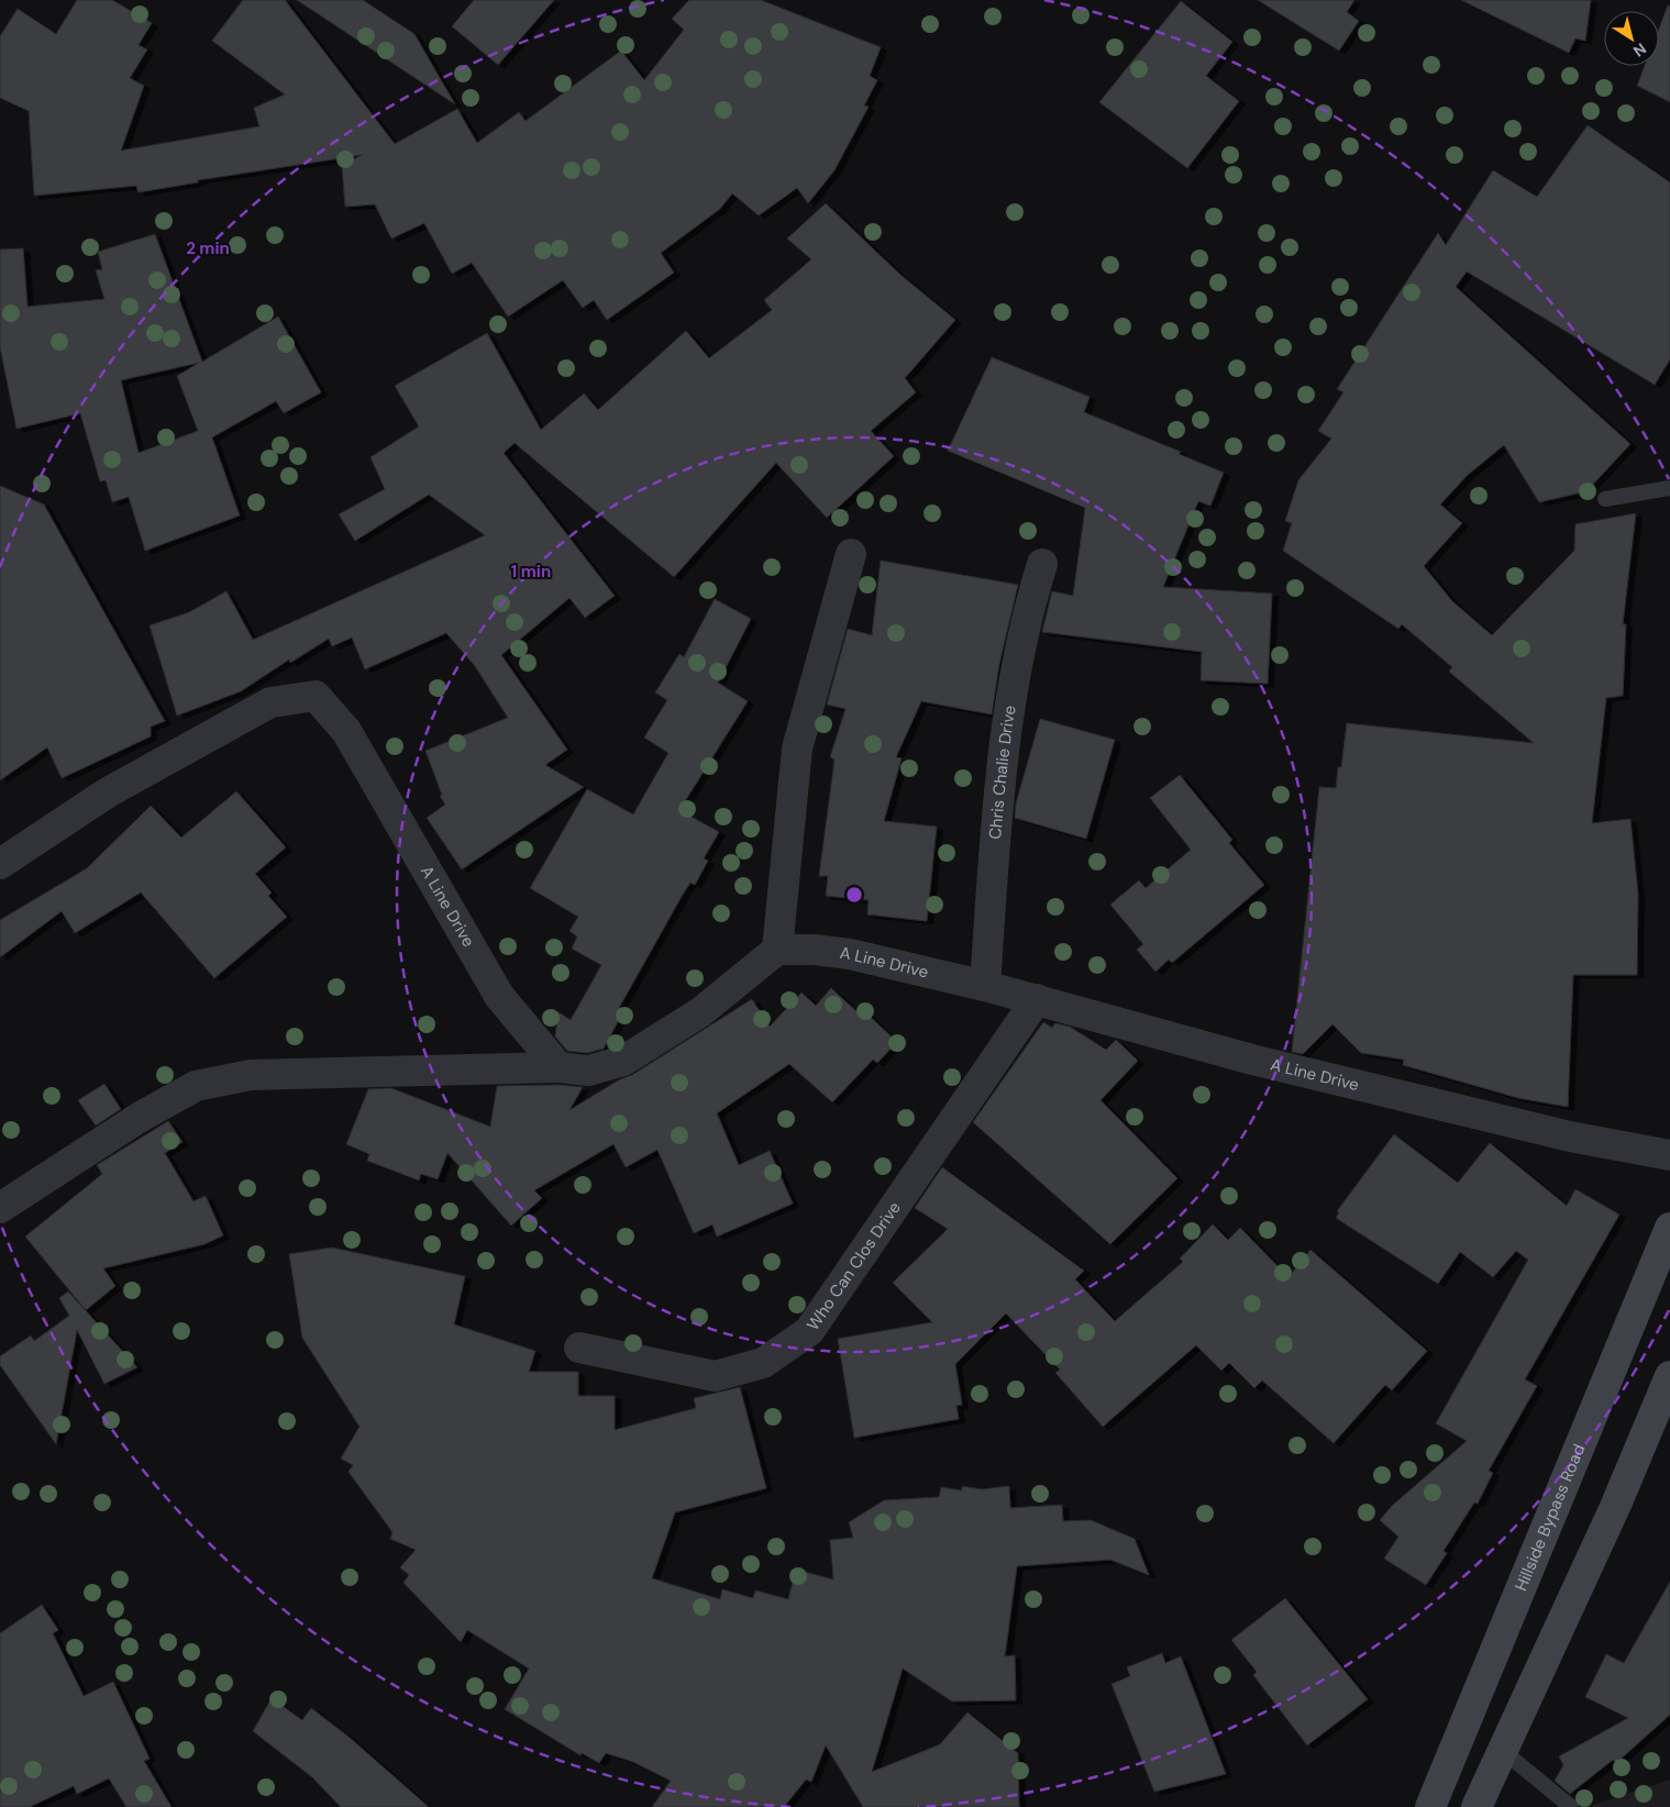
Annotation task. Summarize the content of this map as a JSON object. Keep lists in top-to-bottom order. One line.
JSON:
{"streets":{"main road":["Hillside Bypass Road"],"street":["Chris Chalie Drive","A Line Drive","Who Can Clos Drive"]},"crossings":[["Chris Chalie Drive","A Line Drive"],["A Line Drive","Who Can Clos Drive"]],"north":"bottom right","rings":["2 min","1 min"]}
